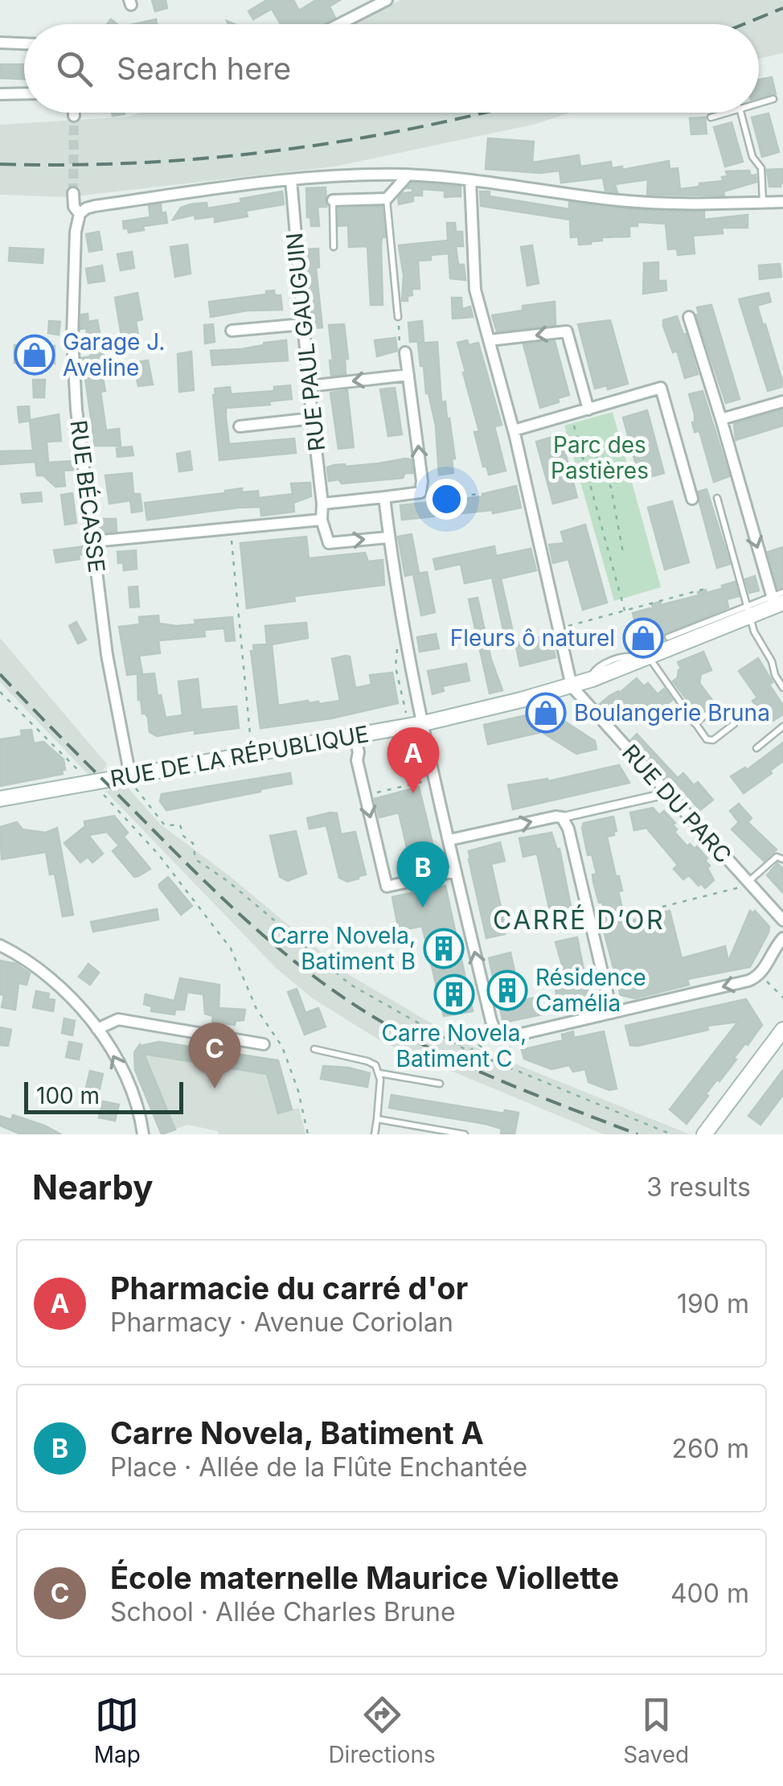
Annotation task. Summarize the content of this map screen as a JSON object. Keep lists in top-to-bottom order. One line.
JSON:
{"streets":{"main road":["RUE DE LA RÉPUBLIQUE"],"street":["RUE PAUL GAUGUIN","RUE BÉCASSE","RUE DU PARC"]},"crossings":[["RUE BÉCASSE","RUE DE LA RÉPUBLIQUE"],["RUE DE LA RÉPUBLIQUE","RUE DU PARC"]],"districts":["CARRÉ D’OR"],"parks":["Parc des Pastières"],"places":{"shop":["Garage J. Aveline","Fleurs ô naturel","Boulangerie Bruna"],"building":["Carre Novela, Batiment B","Résidence Camélia","Carre Novela, Batiment C"]},"scale_bar":"100 m","page":{"search":"Search here","pins":["A","B","C"],"scale":"100 m","heading":["Nearby","3 results"],"list":[{"mark":"A","name":"Pharmacie du carré d'or","note":"Pharmacy · Avenue Coriolan","value":"190 m"},{"mark":"B","name":"Carre Novela, Batiment A","note":"Place · Allée de la Flûte Enchantée","value":"260 m"},{"mark":"C","name":"École maternelle Maurice Viollette","note":"School · Allée Charles Brune","value":"400 m"}],"nav":["Map","Directions","Saved"]}}
